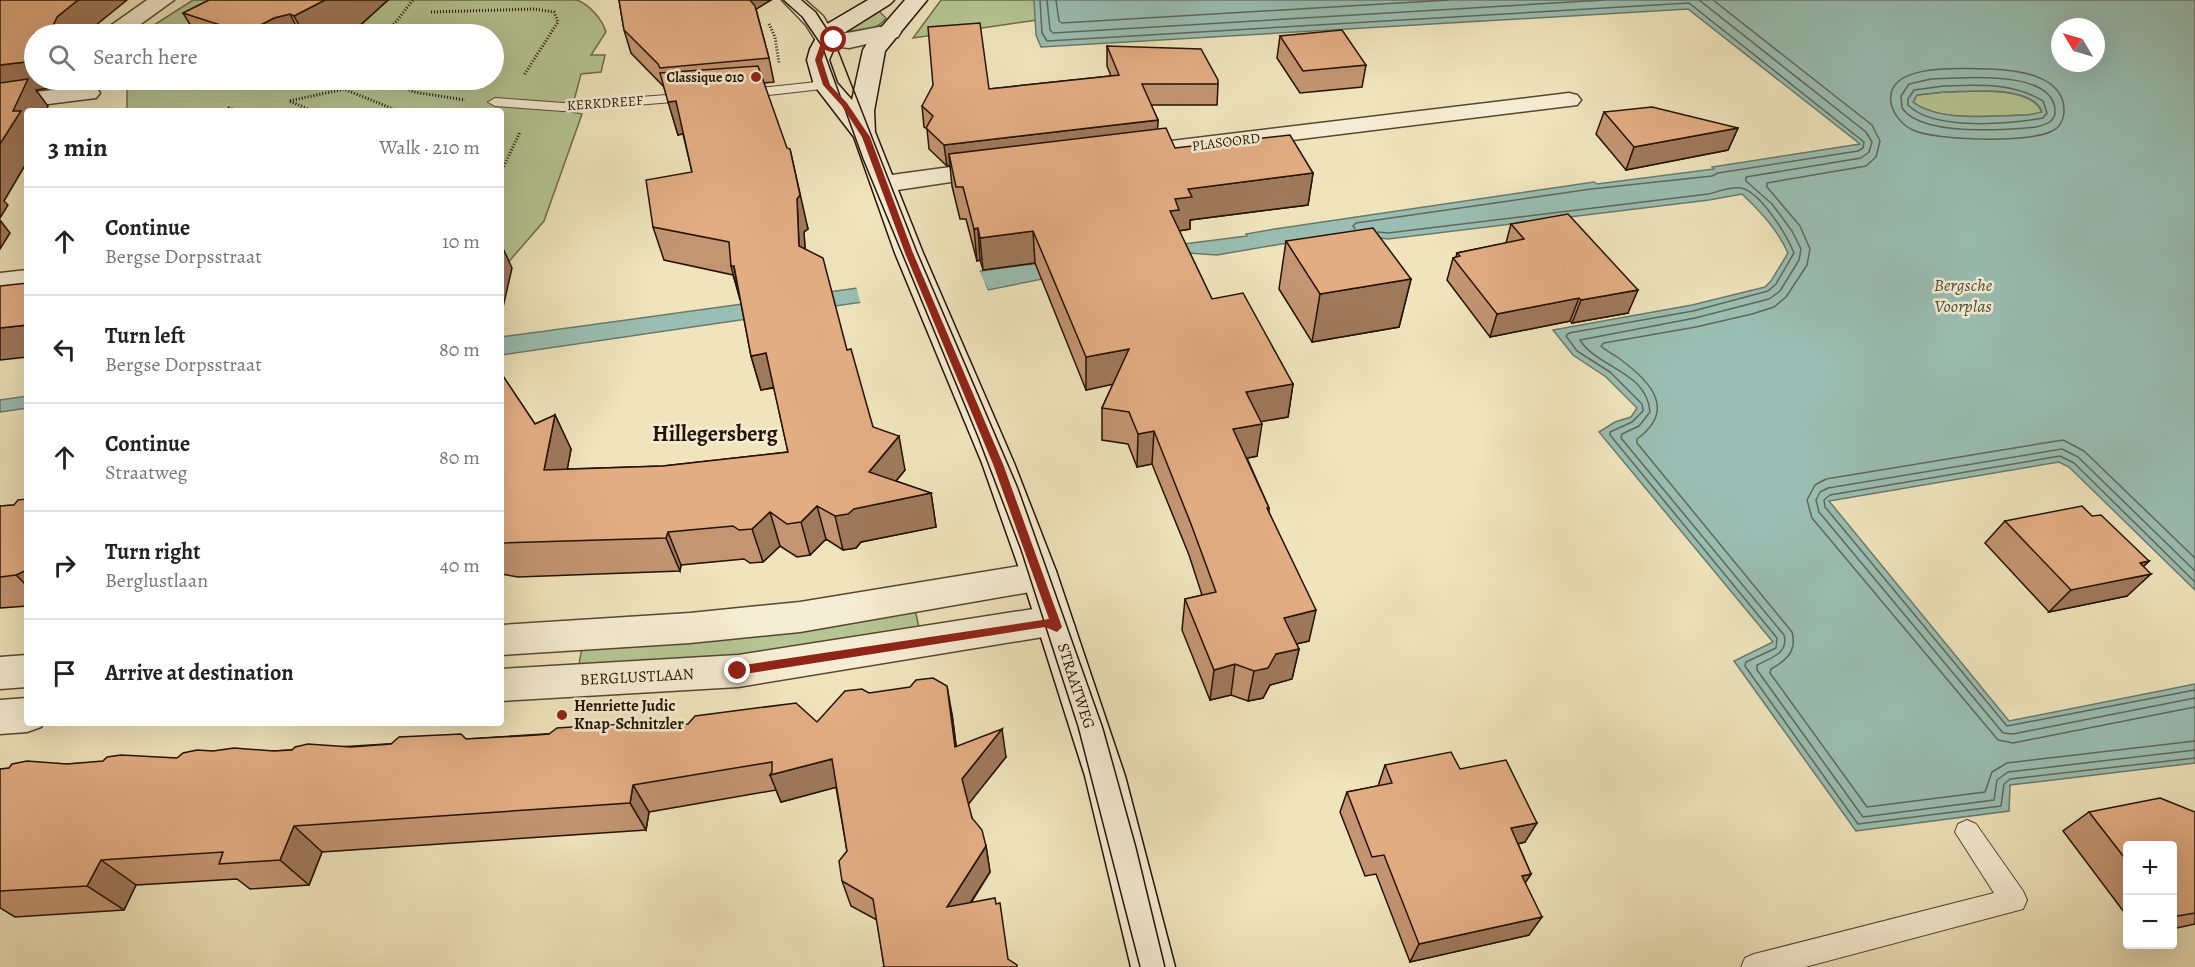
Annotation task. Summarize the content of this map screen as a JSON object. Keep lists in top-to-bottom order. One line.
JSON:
{"streets":{"street":["PLASOORD","BERGLUSTLAAN","STRAATWEG"],"lane":["KERKDREEF"]},"crossings":[["BERGLUSTLAAN","STRAATWEG"]],"districts":["Hillegersberg"],"water":["Bergsche Voorplas"],"places":["Classique 010","Henriette Judic Knap-Schnitzler"],"north":"top left","page":{"search":"Search here","heading":["3 min","Walk · 210 m"],"list":[["Continue","Bergse Dorpsstraat","10 m"],["Turn left","Bergse Dorpsstraat","80 m"],["Continue","Straatweg","80 m"],["Turn right","Berglustlaan","40 m"],"Arrive at destination"],"map_buttons":["+","−"]}}
